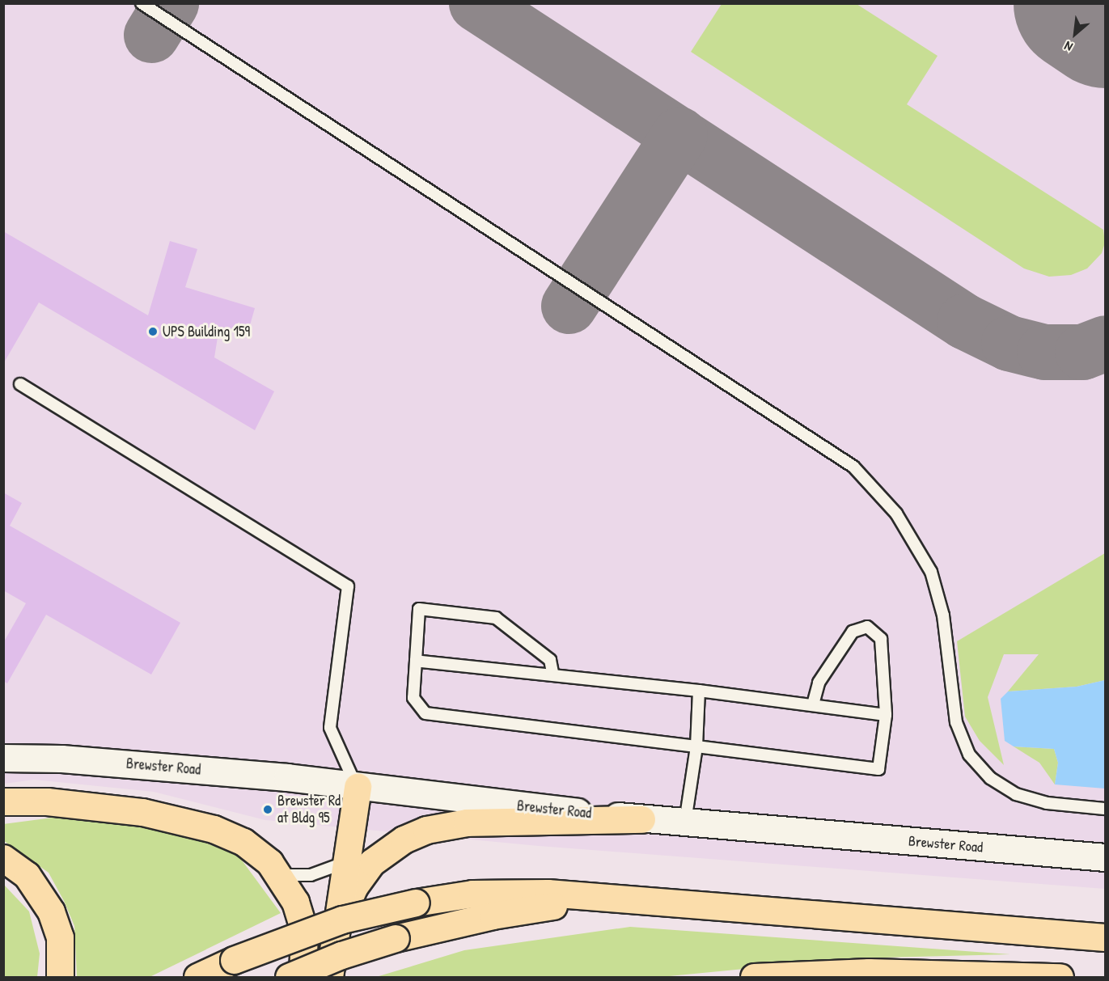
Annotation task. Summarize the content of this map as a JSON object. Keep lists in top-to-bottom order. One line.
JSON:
{"streets":{"street":["Brewster Road"]},"places":["UPS Building 159","Brewster Rd at Bldg 95"],"north":"bottom left"}
